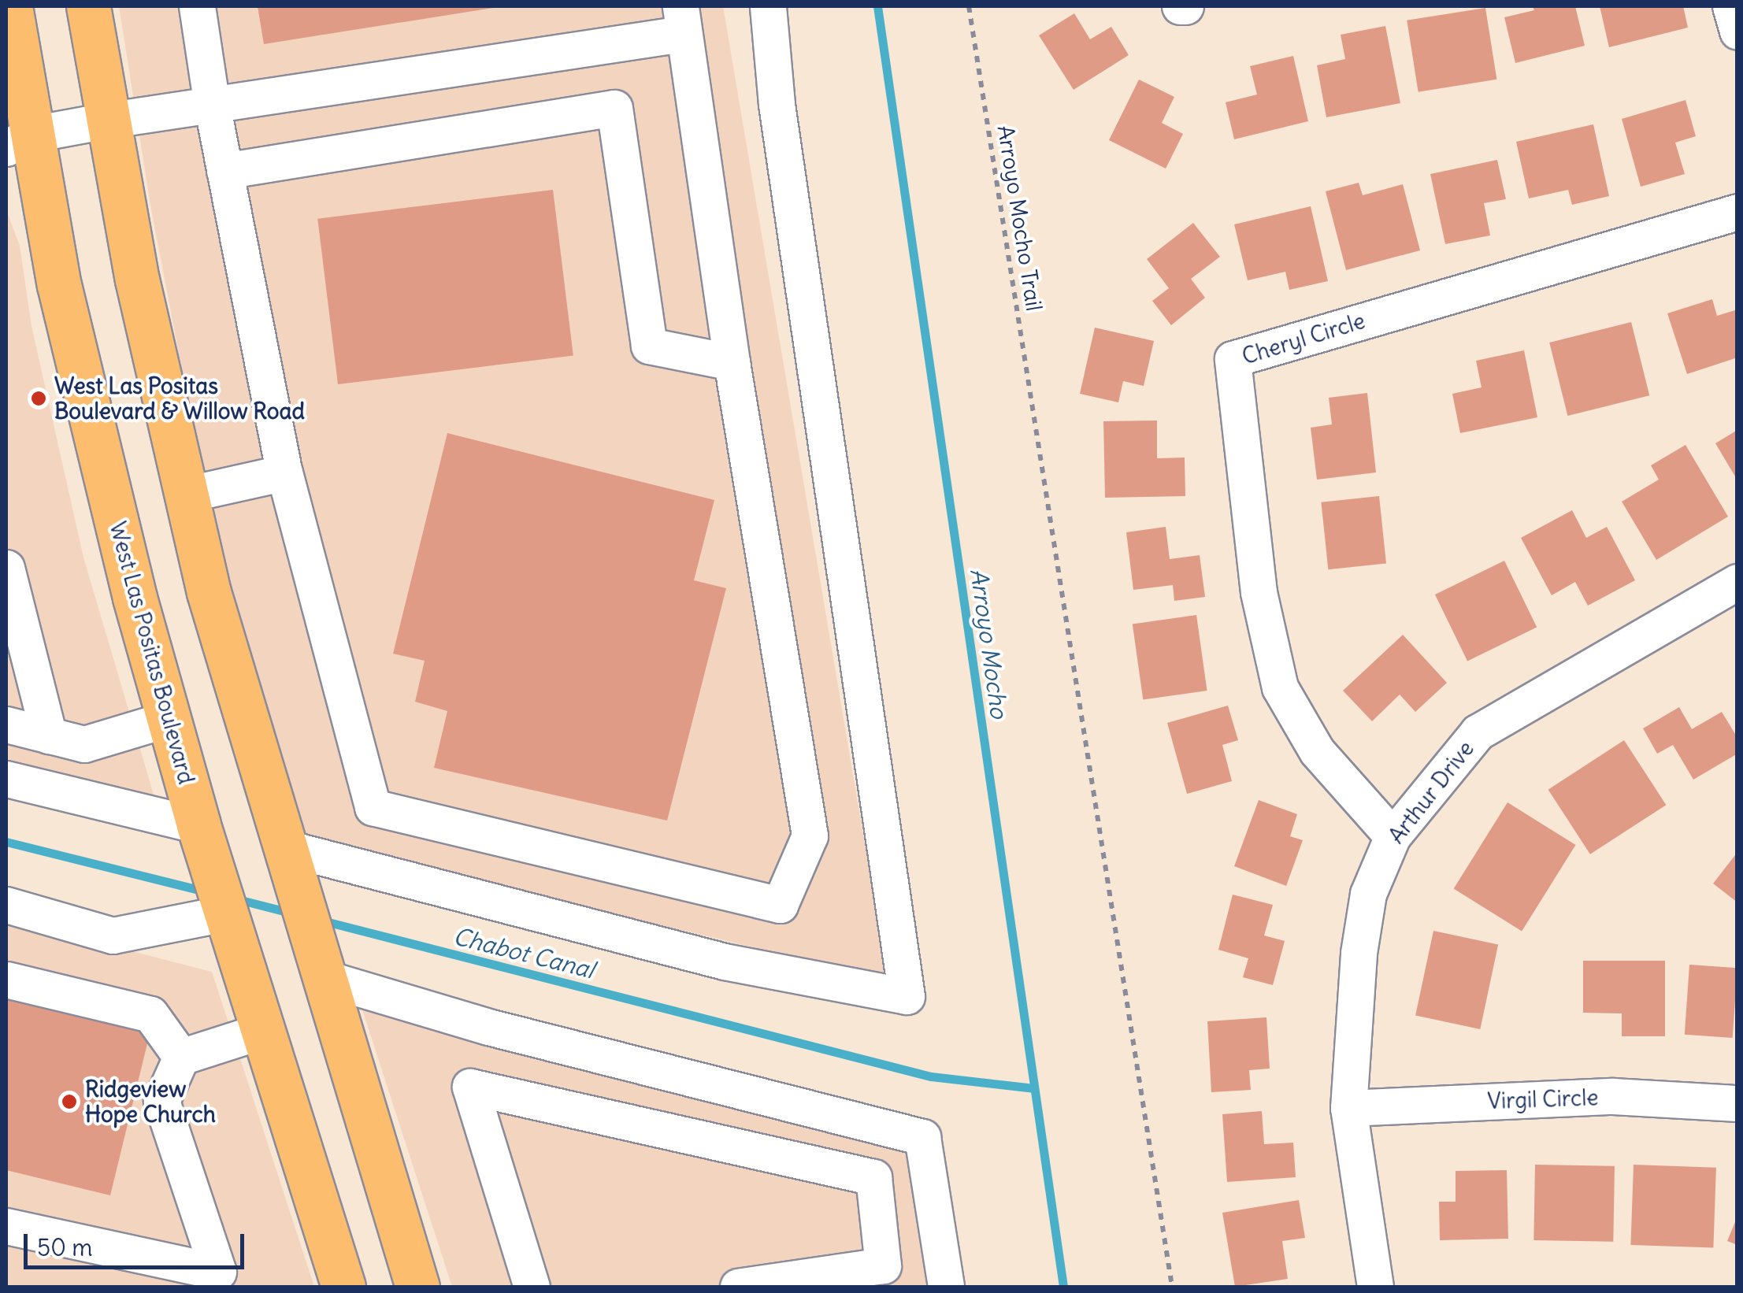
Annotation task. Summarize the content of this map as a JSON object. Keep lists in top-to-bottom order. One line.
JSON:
{"streets":{"main road":["West Las Positas Boulevard"],"street":["Cheryl Circle","Arthur Drive","Virgil Circle"],"path":["Arroyo Mocho Trail"]},"crossings":[["Cheryl Circle","Arthur Drive"],["Arthur Drive","Virgil Circle"]],"water":["Arroyo Mocho","Chabot Canal"],"places":["West Las Positas Boulevard & Willow Road","Ridgeview Hope Church"],"scale_bar":"50 m"}
